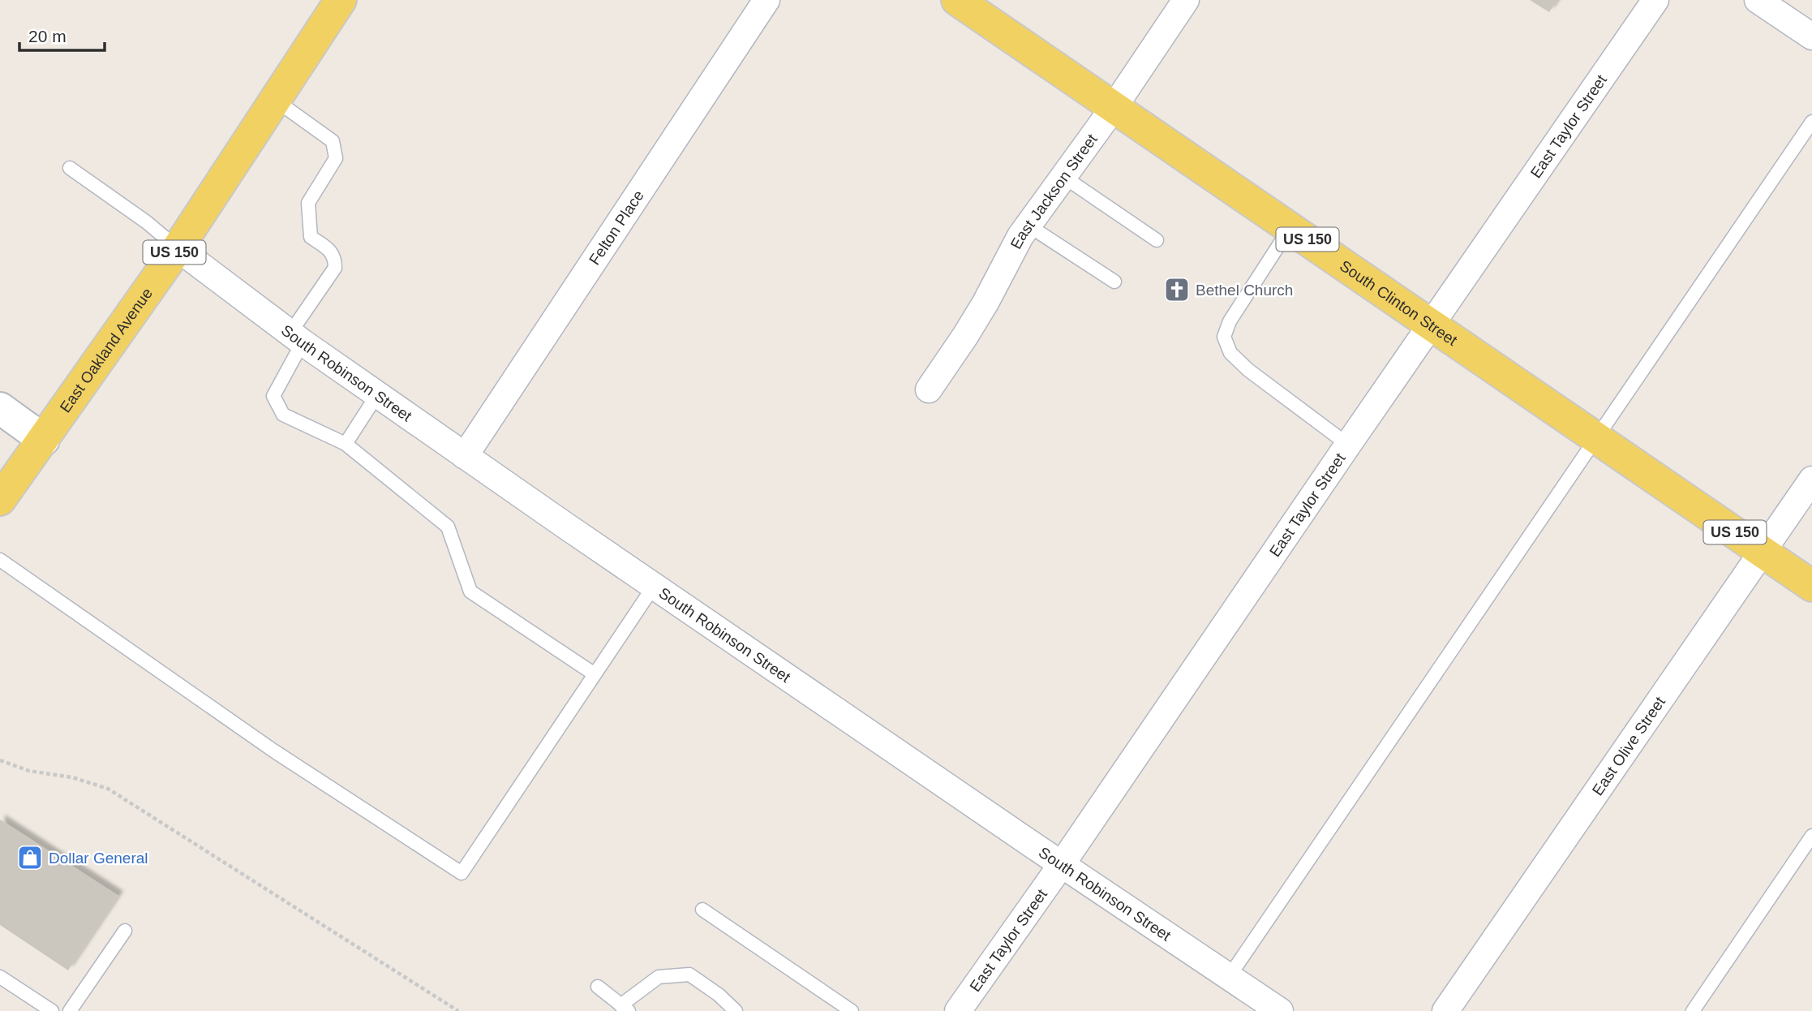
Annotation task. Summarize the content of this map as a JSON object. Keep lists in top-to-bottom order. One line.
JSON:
{"streets":{"main road":["US 150","South Clinton Street","East Oakland Avenue"],"street":["East Taylor Street","East Jackson Street","Felton Place","South Robinson Street","East Olive Street"]},"crossings":[["East Taylor Street","South Clinton Street"],["East Taylor Street","South Robinson Street"],["East Jackson Street","South Clinton Street"],["Felton Place","South Robinson Street"],["South Clinton Street","East Olive Street"],["East Oakland Avenue","South Robinson Street"]],"places":{"church":["Bethel Church"],"shop":["Dollar General"]},"scale_bar":"20 m"}
